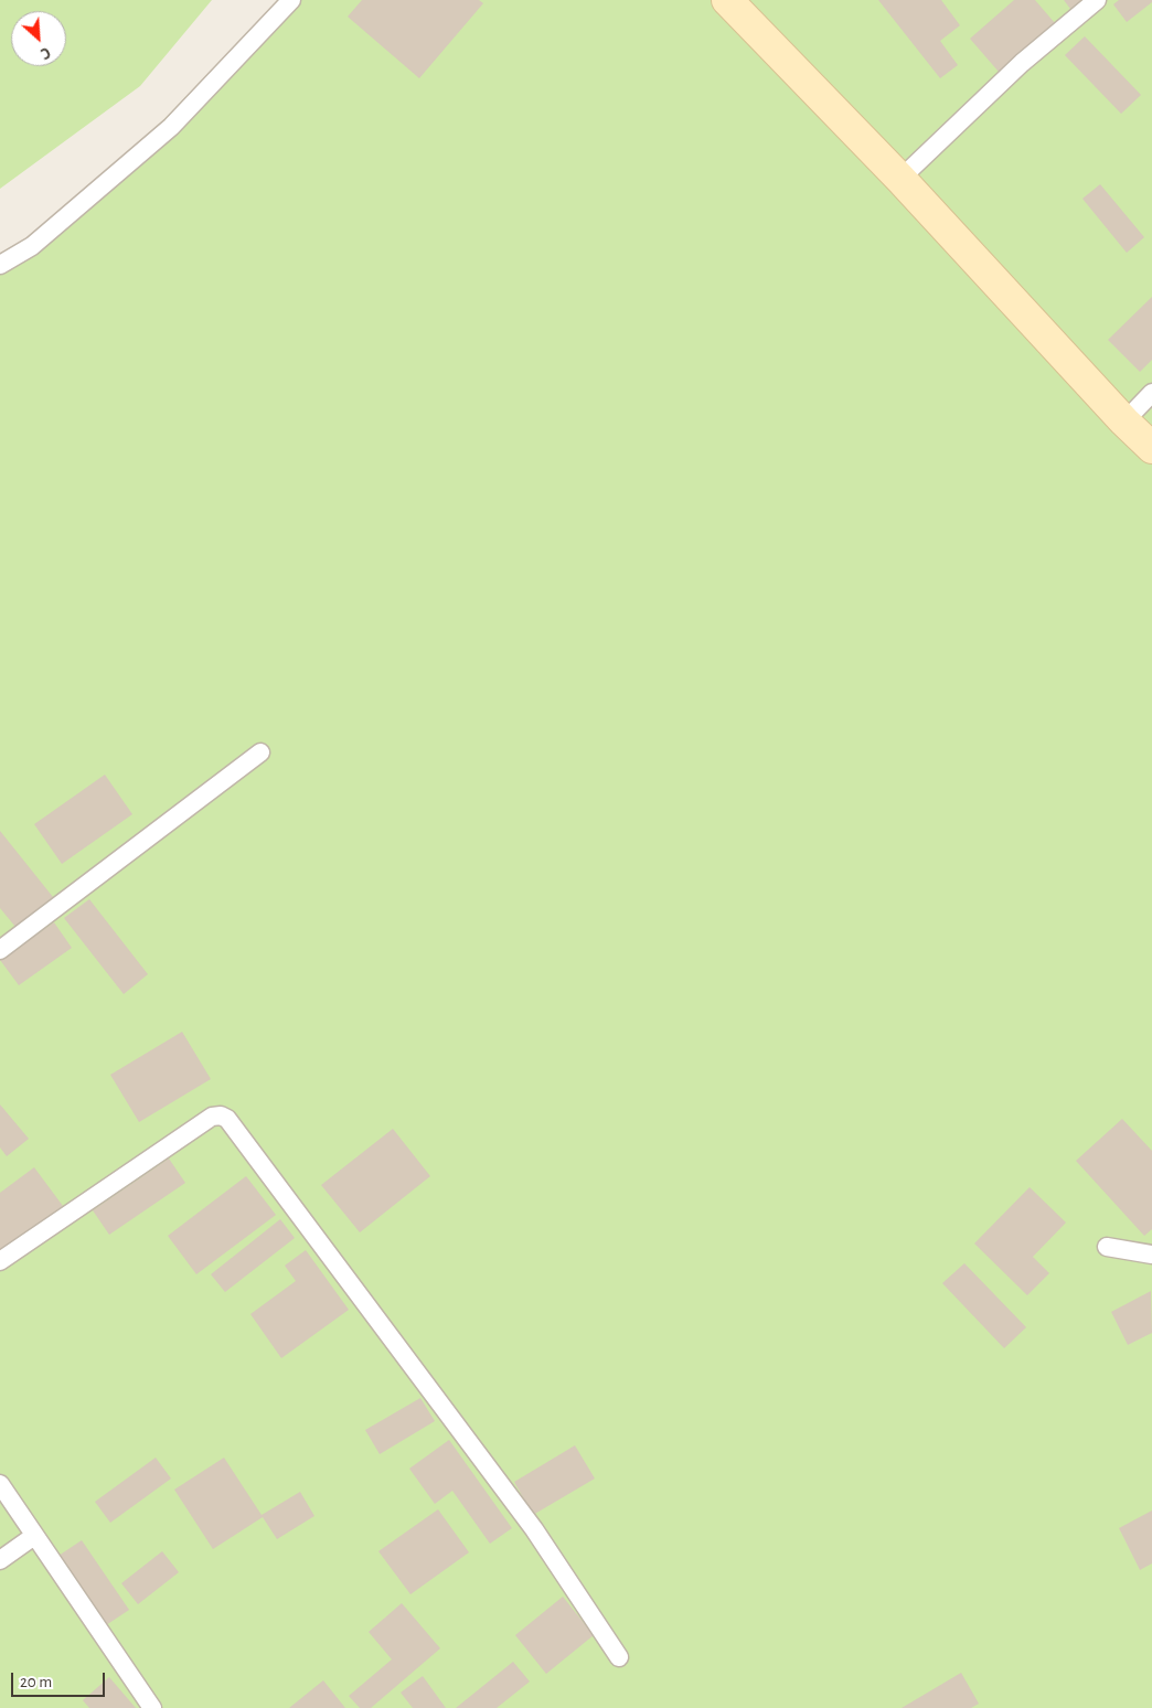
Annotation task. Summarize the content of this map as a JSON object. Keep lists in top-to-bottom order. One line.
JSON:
{"scale_bar":"20 m","north":"bottom right"}
